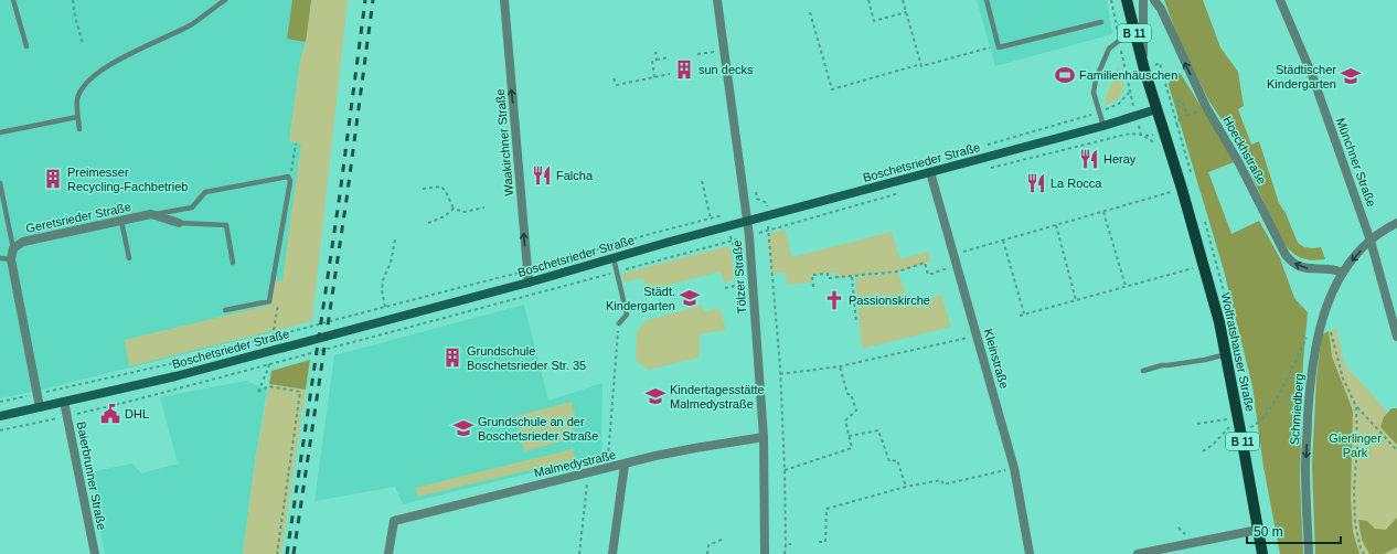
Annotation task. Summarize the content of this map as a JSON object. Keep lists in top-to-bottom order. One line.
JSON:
{"streets":{"main road":["B 11","Boschetsrieder Straße","Wolfratshauser Straße"],"street":["Waakirchner Straße","Hoeckhstraße","Münchner Straße","Geretsrieder Straße","Tölzer Straße","Kleinstraße","Schmiedberg","Malmedystraße","Baierbrunner Straße"]},"crossings":[["B 11","Boschetsrieder Straße"],["B 11","Wolfratshauser Straße"],["Waakirchner Straße","Boschetsrieder Straße"],["Hoeckhstraße","Schmiedberg"],["Boschetsrieder Straße","Tölzer Straße"],["Boschetsrieder Straße","Wolfratshauser Straße"],["Boschetsrieder Straße","Kleinstraße"],["Boschetsrieder Straße","Baierbrunner Straße"],["Münchner Straße","Schmiedberg"],["Tölzer Straße","Malmedystraße"]],"one_way":["Waakirchner Straße","Hoeckhstraße","Schmiedberg"],"parks":["Gierlinger Park"],"places":{"building":["sun decks","Preimesser Recycling-Fachbetrieb","Grundschule Boschetsrieder Str. 35"],"sports":["Familienhäuschen"],"school or university":["Städtischer Kindergarten","Städt. Kindergarten","Kindertagesstätte Malmedystraße","Grundschule an der Boschetsrieder Straße"],"restaurant":["Heray","Falcha","La Rocca"],"church":["Passionskirche"],"public building":["DHL"]},"scale_bar":"50 m"}
